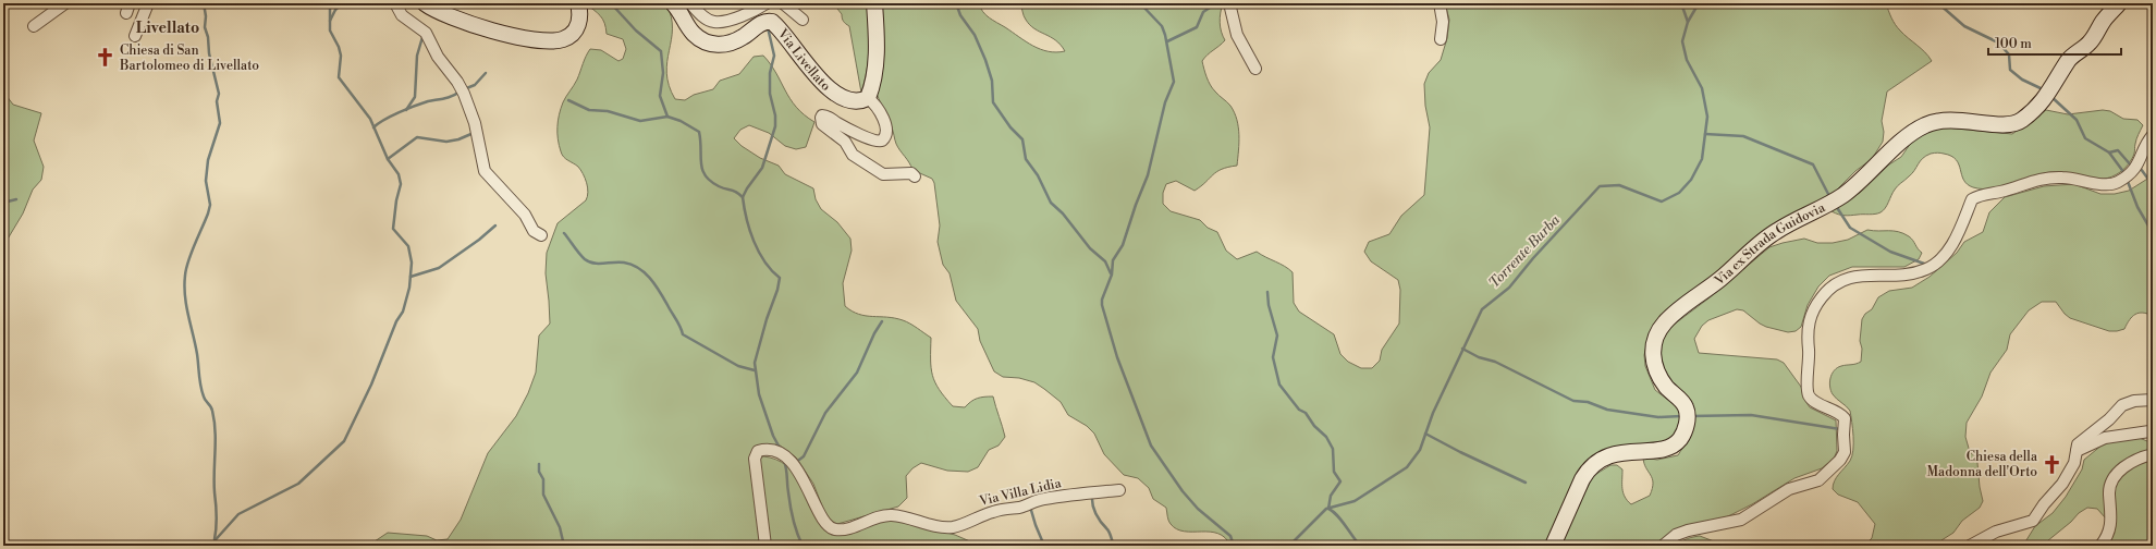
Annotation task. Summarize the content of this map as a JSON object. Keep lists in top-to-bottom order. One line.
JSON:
{"streets":{"street":["Via Livellato","Via ex Strada Guidovia","Via Villa Lidia"]},"districts":["Livellato"],"water":["Torrente Burba"],"places":{"church":["Chiesa di San Bartolomeo di Livellato","Chiesa della Madonna dell'Orto"]},"scale_bar":"100 m"}
